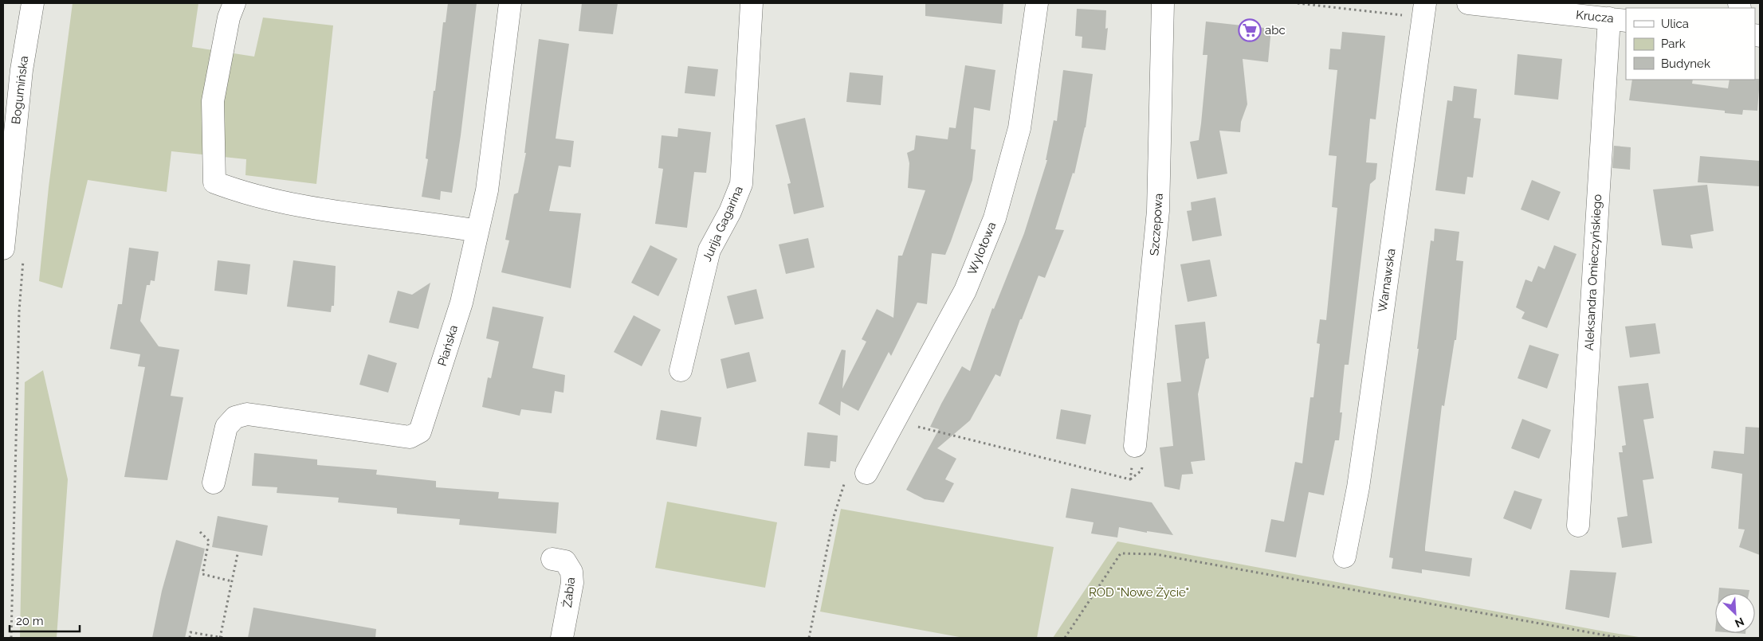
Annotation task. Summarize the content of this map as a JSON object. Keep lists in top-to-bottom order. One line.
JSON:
{"streets":{"street":["Krucza","Bogumińska","Jurija Gagarina","Szczepowa","Wylotowa","Aleksandra Omieczyńskiego","Warnawska","Piańska","Żabia"]},"crossings":[["Krucza","Aleksandra Omieczyńskiego"]],"parks":["ROD \"Nowe Życie\""],"places":{"supermarket":["abc"]},"legend":["Ulica","Park","Budynek"],"scale_bar":"20 m","north":"bottom right"}
